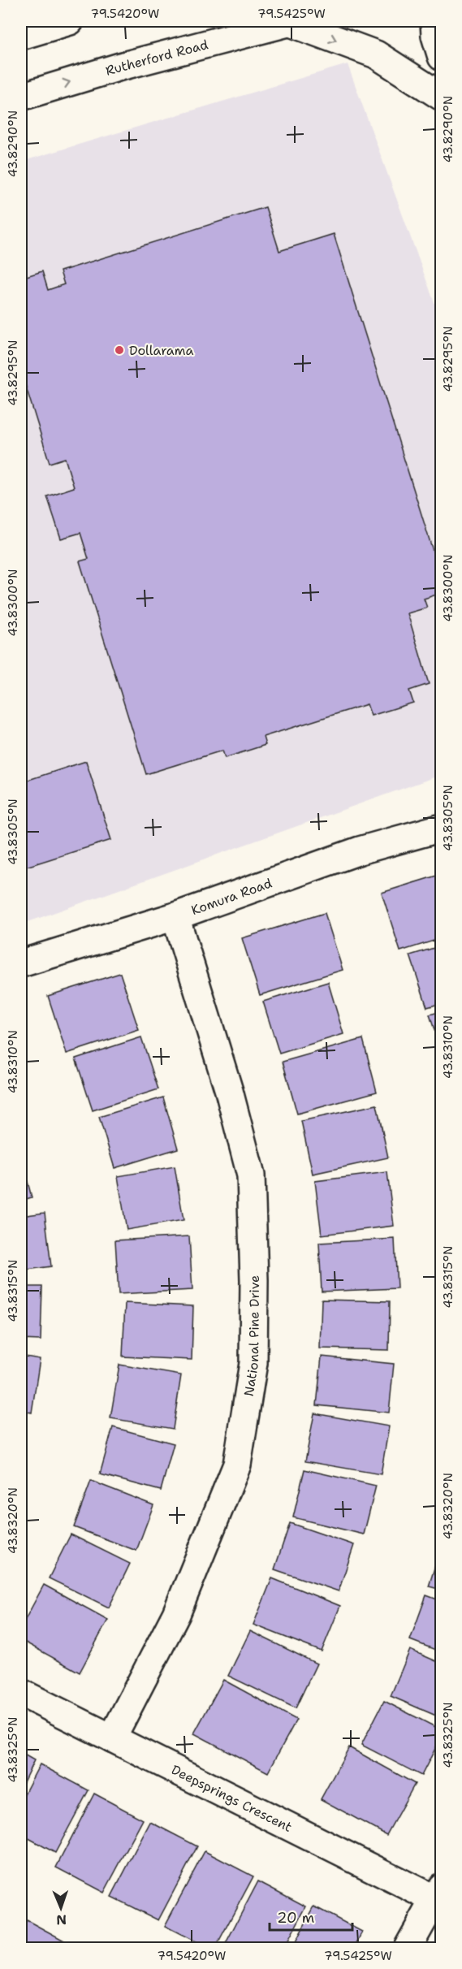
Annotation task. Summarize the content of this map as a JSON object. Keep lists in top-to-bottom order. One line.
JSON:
{"streets":{"street":["Rutherford Road","Komura Road","National Pine Drive","Deepsprings Crescent"]},"crossings":[["Komura Road","National Pine Drive"],["National Pine Drive","Deepsprings Crescent"]],"one_way":["Rutherford Road"],"places":["Dollarama"],"scale_bar":"20 m","north":"bottom","coordinates":["79.5420°W","79.5425°W","43.8290°N","43.8295°N","43.8300°N","43.8305°N","43.8310°N","43.8315°N","43.8320°N","43.8325°N"]}
